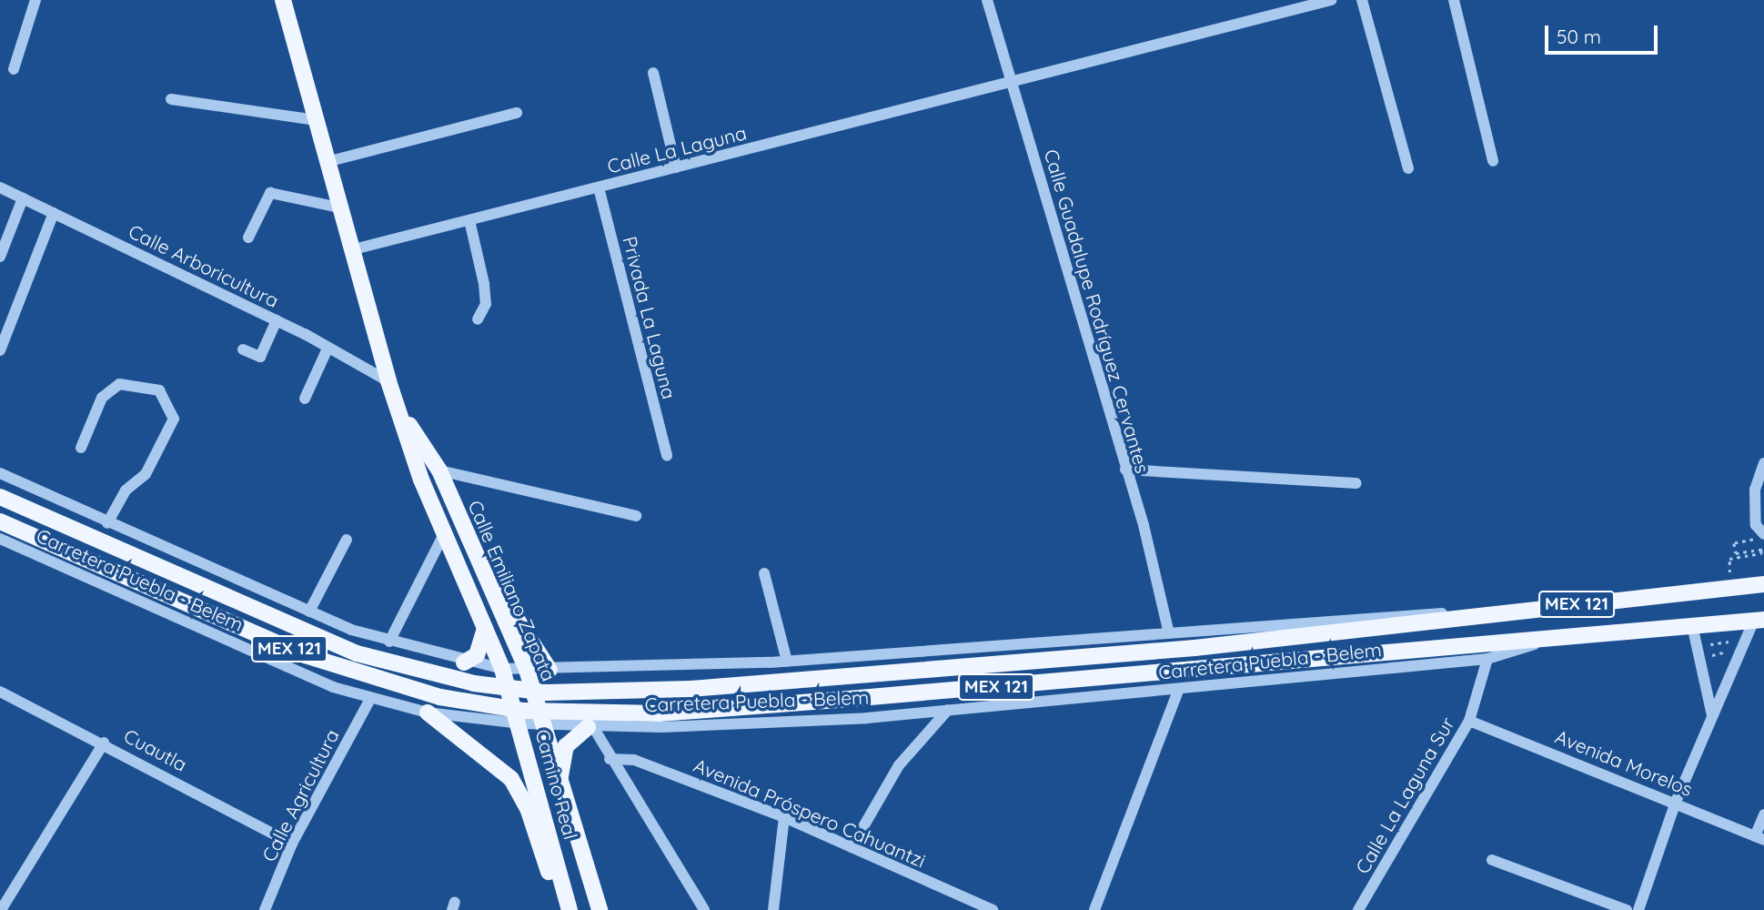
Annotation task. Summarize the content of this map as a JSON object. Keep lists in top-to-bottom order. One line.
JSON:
{"streets":{"main road":["Carretera Puebla - Belem","Calle Emiliano Zapata","MEX 121","Camino Real"],"street":["Calle La Laguna","Calle Arboricultura","Calle Guadalupe Rodríguez Cervantes","Privada La Laguna","Cuautla","Avenida Morelos","Calle Agricultura","Calle La Laguna Sur","Avenida Próspero Cahuantzi"]},"crossings":[["Calle La Laguna","Calle Guadalupe Rodríguez Cervantes"],["Calle La Laguna","Privada La Laguna"],["Calle La Laguna","Calle Emiliano Zapata"],["Calle Arboricultura","Calle Emiliano Zapata"],["Calle Guadalupe Rodríguez Cervantes","Carretera Puebla - Belem"],["Carretera Puebla - Belem","Calle Emiliano Zapata"],["Carretera Puebla - Belem","Camino Real"],["Carretera Puebla - Belem","Calle Agricultura"],["Carretera Puebla - Belem","Calle La Laguna Sur"],["Calle Emiliano Zapata","Camino Real"],["Cuautla","Calle Agricultura"],["Avenida Morelos","Calle La Laguna Sur"]],"scale_bar":"50 m"}
